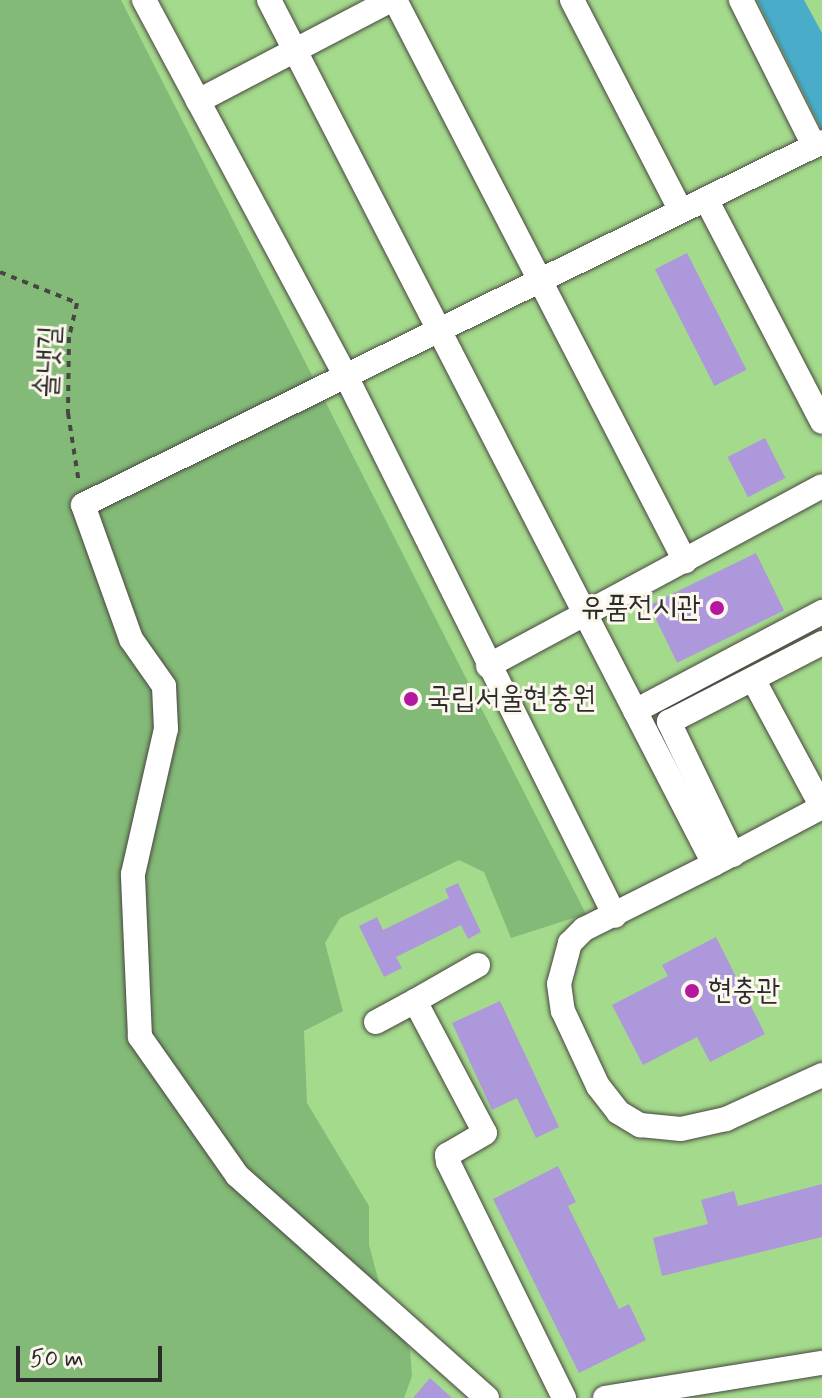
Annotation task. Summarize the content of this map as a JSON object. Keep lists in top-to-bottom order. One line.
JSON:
{"streets":{"path":["솔냇길"]},"places":["유품전시관","국립서울현충원","현충관"],"scale_bar":"50 m"}
